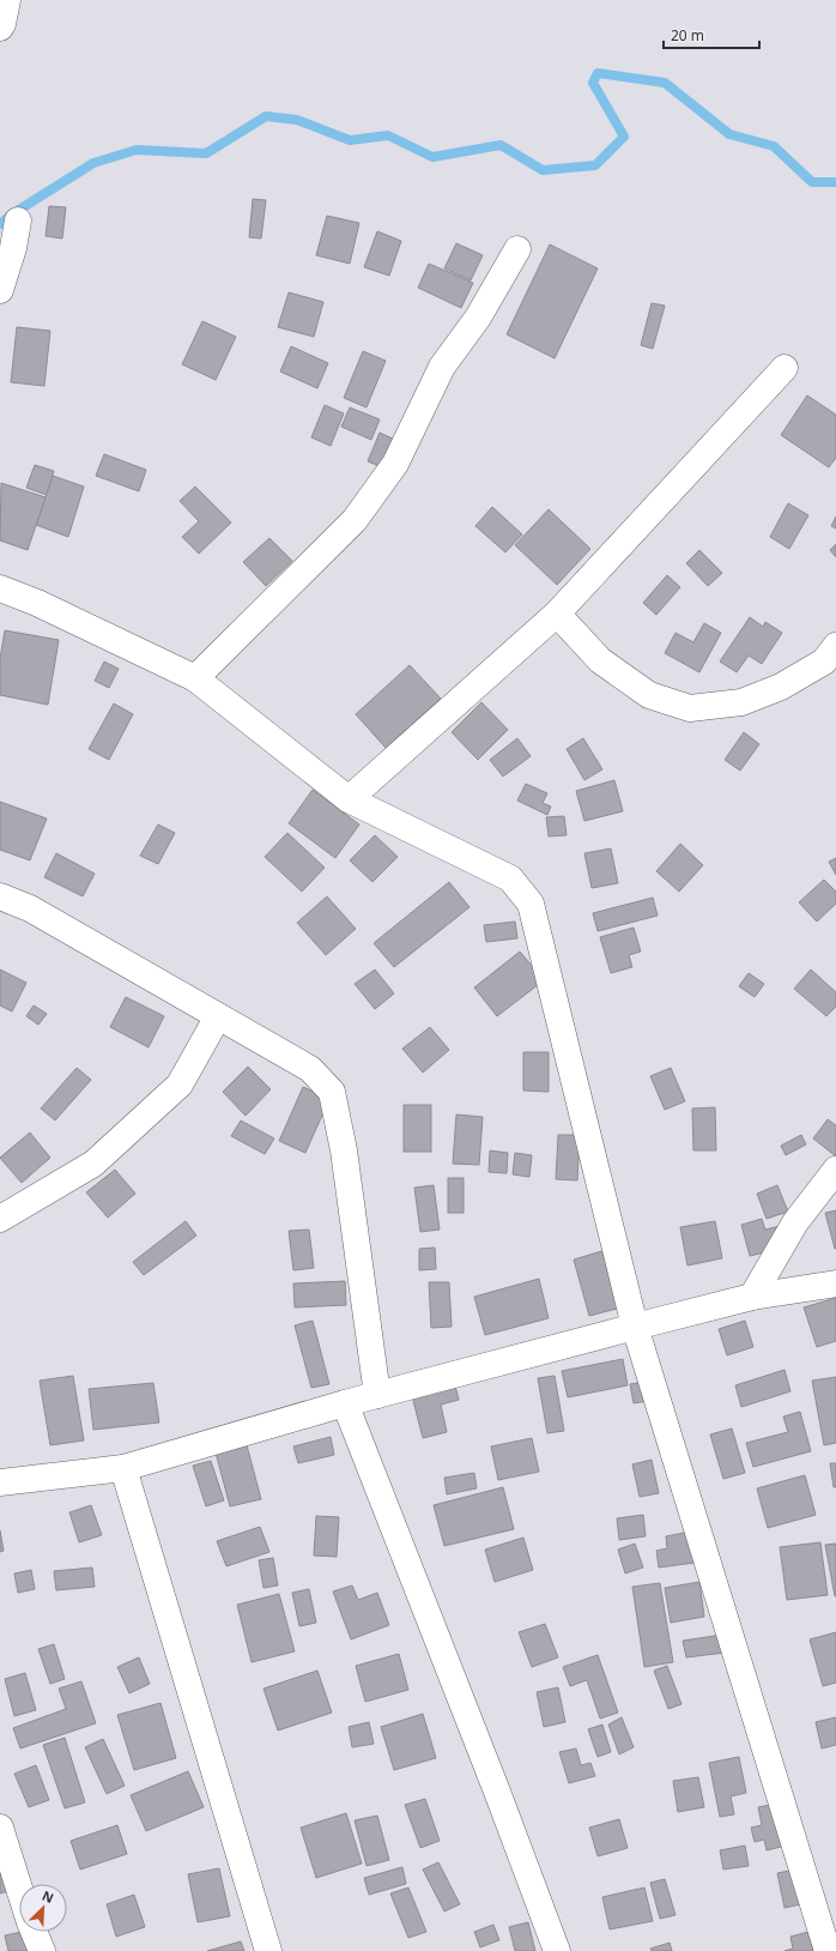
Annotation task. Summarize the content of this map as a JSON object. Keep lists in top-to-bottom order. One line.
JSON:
{"scale_bar":"20 m","north":"top right"}
